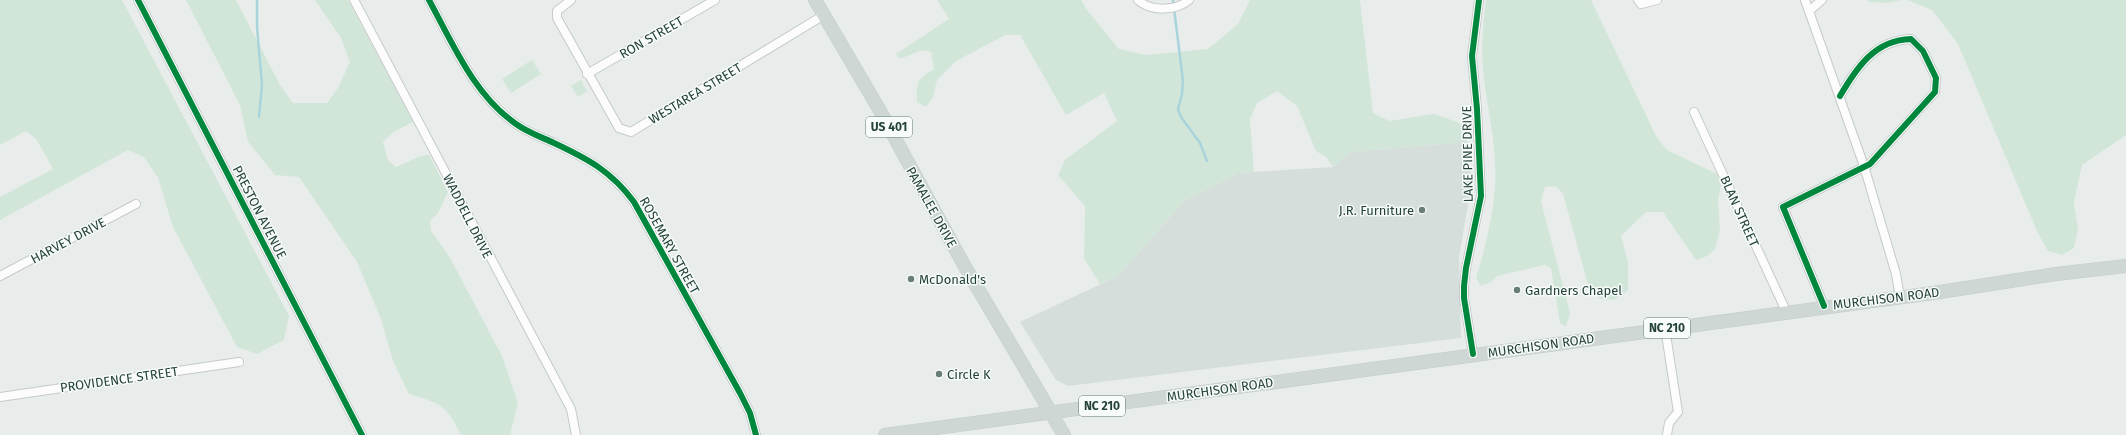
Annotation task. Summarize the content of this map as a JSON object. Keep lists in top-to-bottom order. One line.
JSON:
{"streets":{"main road":["US 401","PAMALEE DRIVE","MURCHISON ROAD","NC 210"],"street":["RON STREET","WESTAREA STREET","LAKE PINE DRIVE","BLAN STREET","PRESTON AVENUE","WADDELL DRIVE","HARVEY DRIVE","ROSEMARY STREET","PROVIDENCE STREET"]},"crossings":[["RON STREET","WESTAREA STREET"],["WESTAREA STREET","PAMALEE DRIVE"],["US 401","PAMALEE DRIVE"],["US 401","MURCHISON ROAD"],["LAKE PINE DRIVE","MURCHISON ROAD"],["PAMALEE DRIVE","MURCHISON ROAD"],["BLAN STREET","MURCHISON ROAD"]],"places":["J.R. Furniture","McDonald's","Gardners Chapel","Circle K"]}
